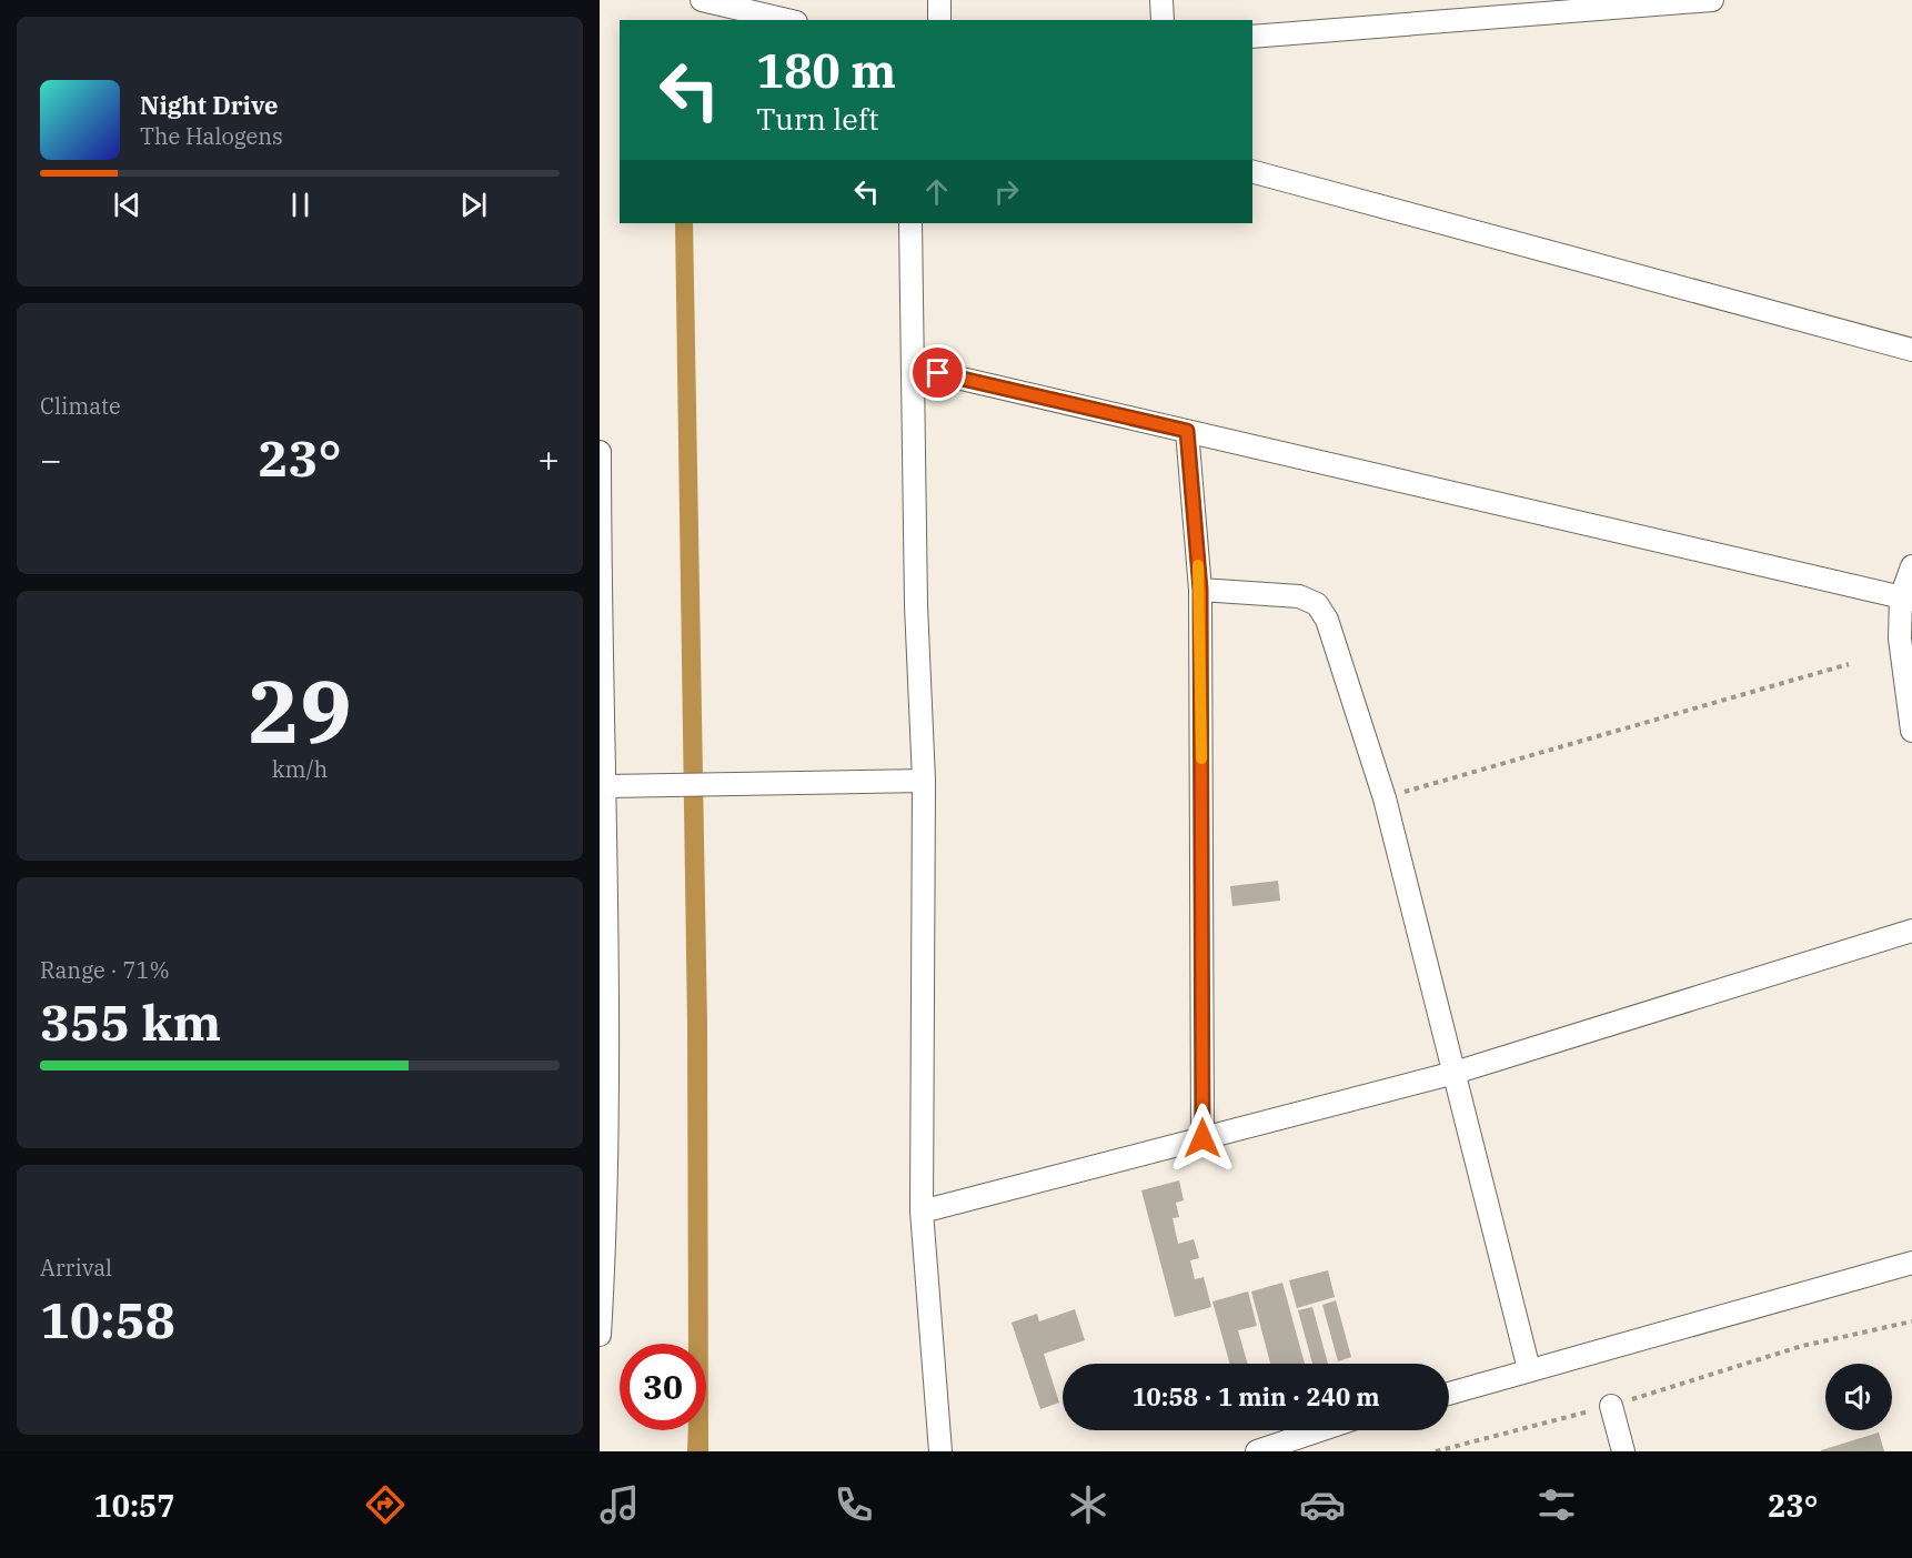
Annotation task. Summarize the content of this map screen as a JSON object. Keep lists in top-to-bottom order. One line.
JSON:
{"page":{"turn":["180 m","Turn left"],"song":["Night Drive","The Halogens"],"tile":["Climate",["29","km/h"],["Range · 71%","355 km"],["Arrival","10:58"]],"heat":["−","23°","+"],"limit":"30","trip":"10:58 · 1 min · 240 m","tabs":["10:57","23°"]}}
